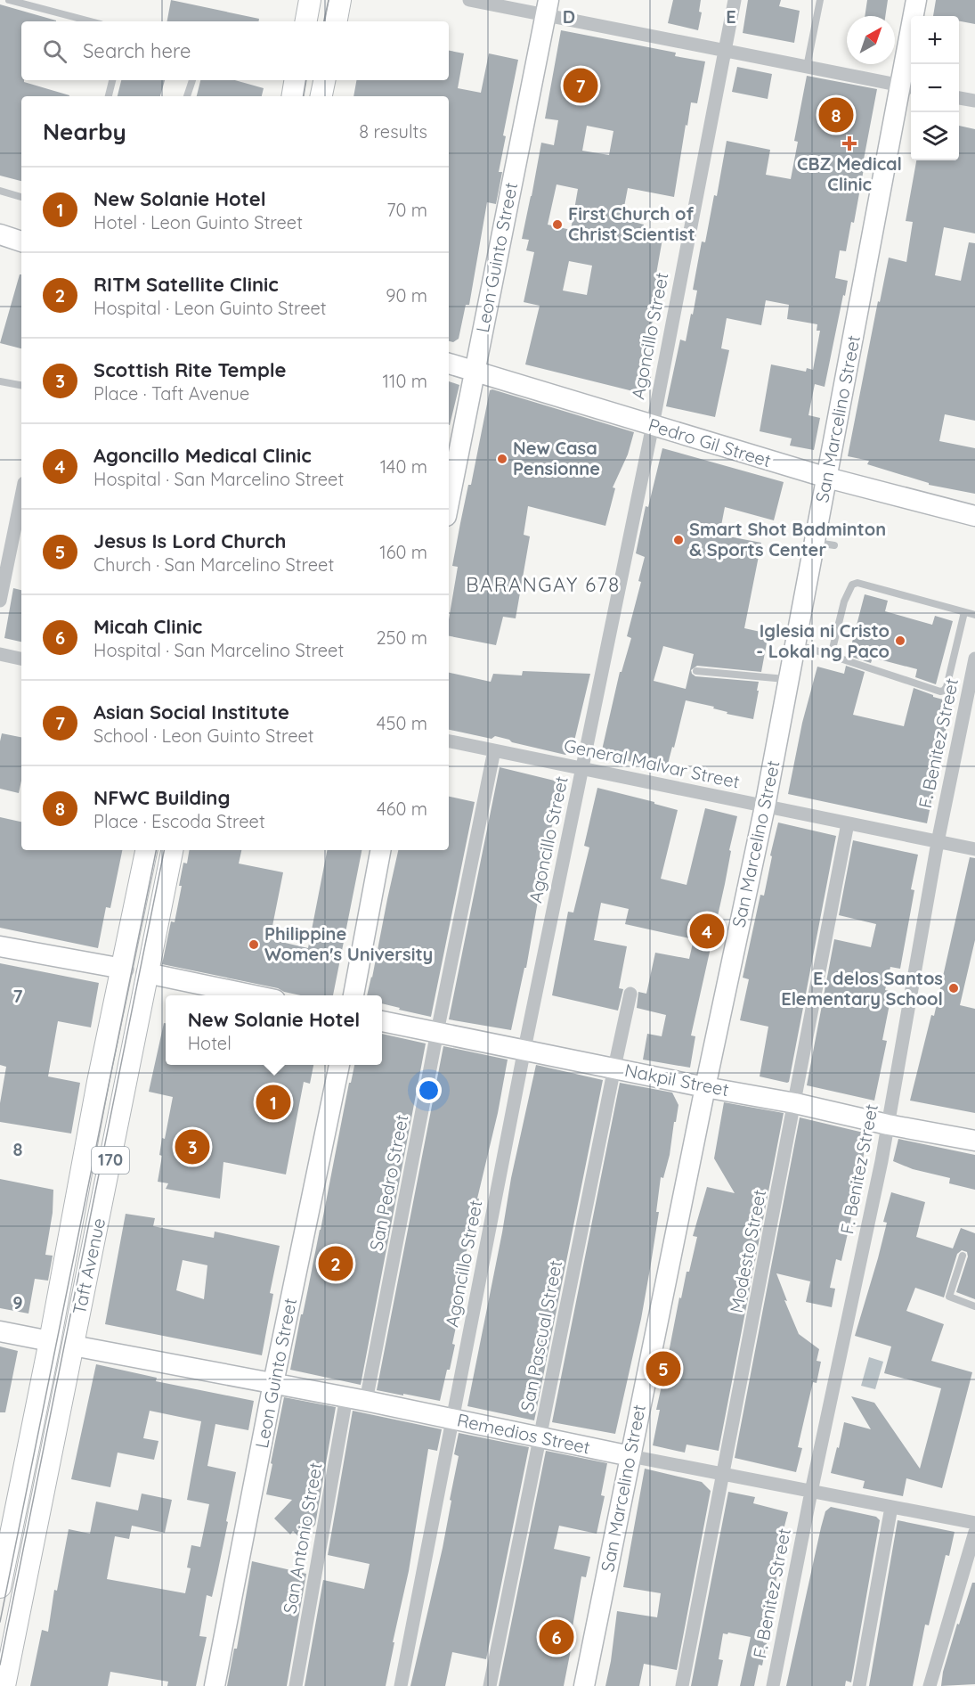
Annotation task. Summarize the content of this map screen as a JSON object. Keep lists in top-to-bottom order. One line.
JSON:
{"streets":{"main road":["170","Taft Avenue"],"street":["Leon Guinto Street","Agoncillo Street","San Marcelino Street","Pedro Gil Street","F. Benitez Street","General Malvar Street","Nakpil Street","San Pedro Street","Modesto Street","San Pascual Street","Remedios Street","San Antonio Street"]},"crossings":[["Leon Guinto Street","Pedro Gil Street"],["Leon Guinto Street","Remedios Street"],["Agoncillo Street","Pedro Gil Street"],["Agoncillo Street","General Malvar Street"],["Agoncillo Street","Nakpil Street"],["Agoncillo Street","Remedios Street"],["San Marcelino Street","Pedro Gil Street"],["San Marcelino Street","General Malvar Street"],["San Marcelino Street","Nakpil Street"],["San Marcelino Street","Remedios Street"],["F. Benitez Street","General Malvar Street"],["F. Benitez Street","Nakpil Street"],["F. Benitez Street","Remedios Street"],["General Malvar Street","San Pedro Street"],["General Malvar Street","Modesto Street"],["Nakpil Street","San Pedro Street"],["Nakpil Street","Modesto Street"],["Nakpil Street","San Pascual Street"],["San Pedro Street","Remedios Street"],["San Pedro Street","San Antonio Street"],["Modesto Street","Remedios Street"],["Taft Avenue","Remedios Street"],["San Pascual Street","Remedios Street"],["Remedios Street","San Antonio Street"]],"districts":["BARANGAY 678"],"places":{"health":["CBZ Medical Clinic"],"other":["First Church of Christ Scientist","New Casa Pensionne","Smart Shot Badminton & Sports Center","Iglesia ni Cristo - Lokal ng Paco","Philippine Women's University","E. delos Santos Elementary School"]},"north":"top right","page":{"map_buttons":["+","−"],"search":"Search here","pins":["7","8","4","1","3","2","5","6"],"heading":["Nearby","8 results"],"list":[{"mark":"1","name":"New Solanie Hotel","note":"Hotel · Leon Guinto Street","value":"70 m"},{"mark":"2","name":"RITM Satellite Clinic","note":"Hospital · Leon Guinto Street","value":"90 m"},{"mark":"3","name":"Scottish Rite Temple","note":"Place · Taft Avenue","value":"110 m"},{"mark":"4","name":"Agoncillo Medical Clinic","note":"Hospital · San Marcelino Street","value":"140 m"},{"mark":"5","name":"Jesus Is Lord Church","note":"Church · San Marcelino Street","value":"160 m"},{"mark":"6","name":"Micah Clinic","note":"Hospital · San Marcelino Street","value":"250 m"},{"mark":"7","name":"Asian Social Institute","note":"School · Leon Guinto Street","value":"450 m"},{"mark":"8","name":"NFWC Building","note":"Place · Escoda Street","value":"460 m"}],"popup":["New Solanie Hotel","Hotel"]},"grid":{"columns":["D","E"],"rows":["7","8","9"]}}
